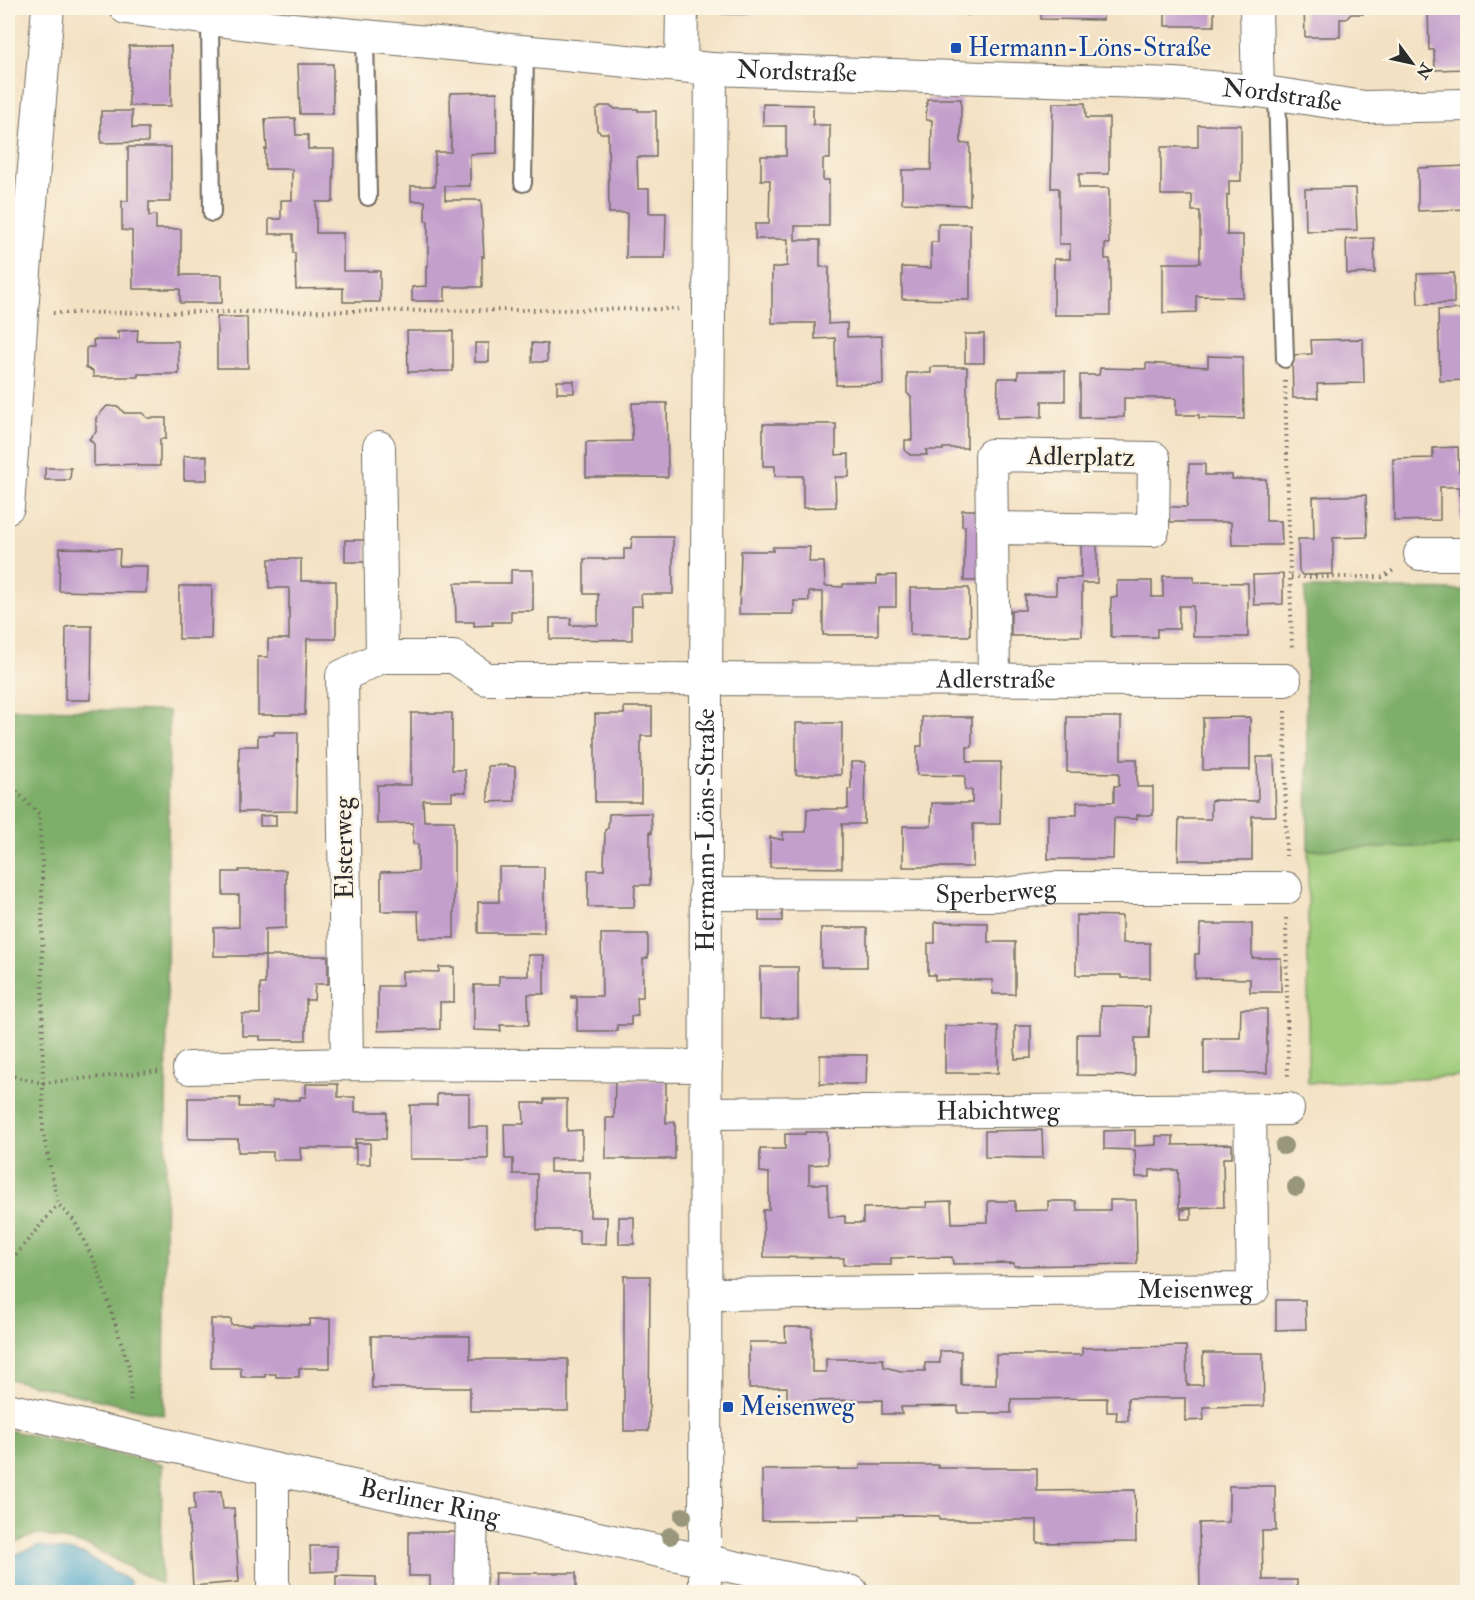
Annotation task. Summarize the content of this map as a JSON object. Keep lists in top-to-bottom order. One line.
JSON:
{"streets":{"street":["Nordstraße","Adlerplatz","Adlerstraße","Hermann-Löns-Straße","Elsterweg","Sperberweg","Habichtweg","Meisenweg","Berliner Ring"]},"crossings":[["Nordstraße","Hermann-Löns-Straße"],["Adlerplatz","Adlerstraße"],["Adlerstraße","Hermann-Löns-Straße"],["Adlerstraße","Elsterweg"],["Hermann-Löns-Straße","Elsterweg"],["Hermann-Löns-Straße","Sperberweg"],["Hermann-Löns-Straße","Habichtweg"],["Hermann-Löns-Straße","Meisenweg"],["Hermann-Löns-Straße","Berliner Ring"],["Habichtweg","Meisenweg"]],"places":{"transit":["Hermann-Löns-Straße","Meisenweg"]},"north":"bottom right"}
